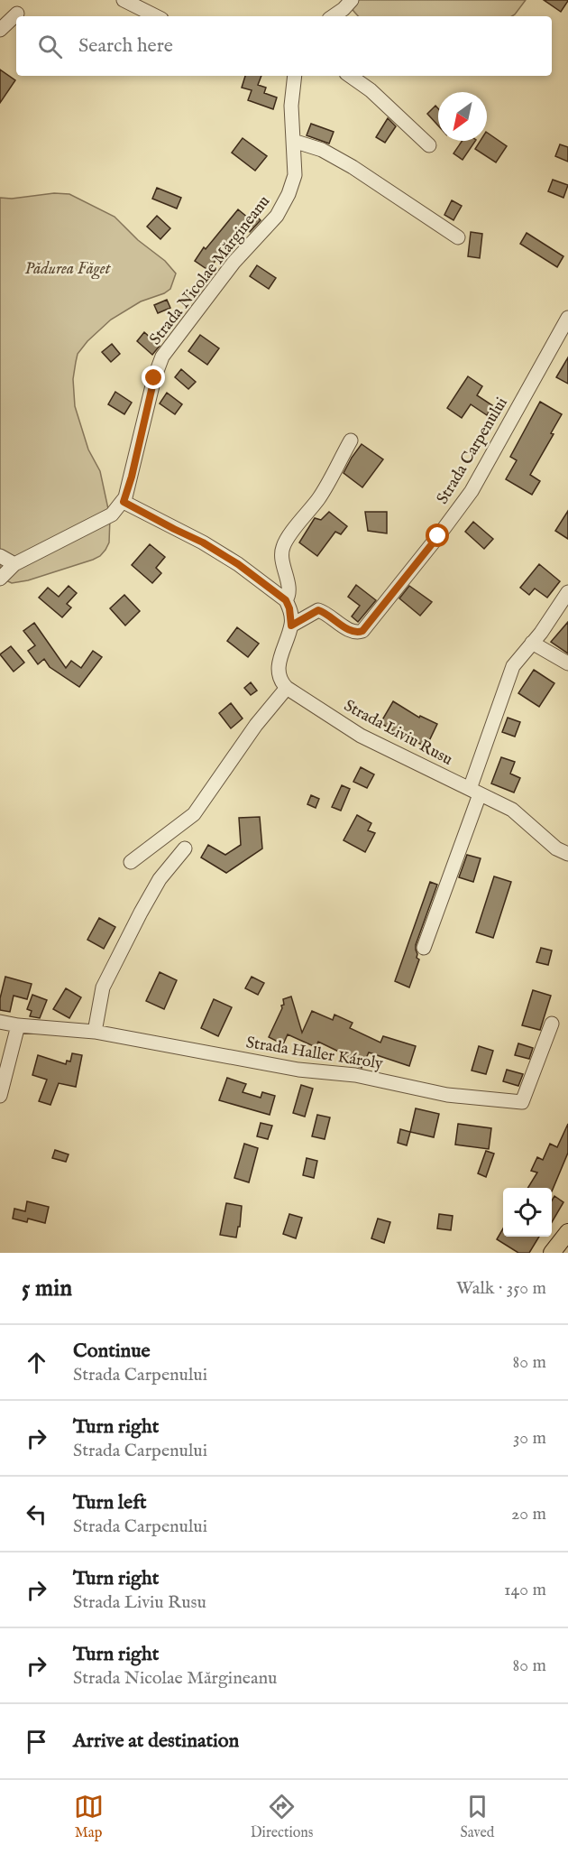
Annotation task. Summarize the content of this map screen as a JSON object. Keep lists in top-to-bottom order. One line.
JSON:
{"streets":{"street":["Strada Nicolae Mărgineanu","Strada Carpenului","Strada Liviu Rusu","Strada Haller Károly"]},"parks":["Pădurea Făget"],"north":"bottom left","page":{"search":"Search here","heading":["5 min","Walk · 350 m"],"list":[["Continue","Strada Carpenului","80 m"],["Turn right","Strada Carpenului","30 m"],["Turn left","Strada Carpenului","20 m"],["Turn right","Strada Liviu Rusu","140 m"],["Turn right","Strada Nicolae Mărgineanu","80 m"],"Arrive at destination"],"nav":["Map","Directions","Saved"]}}
